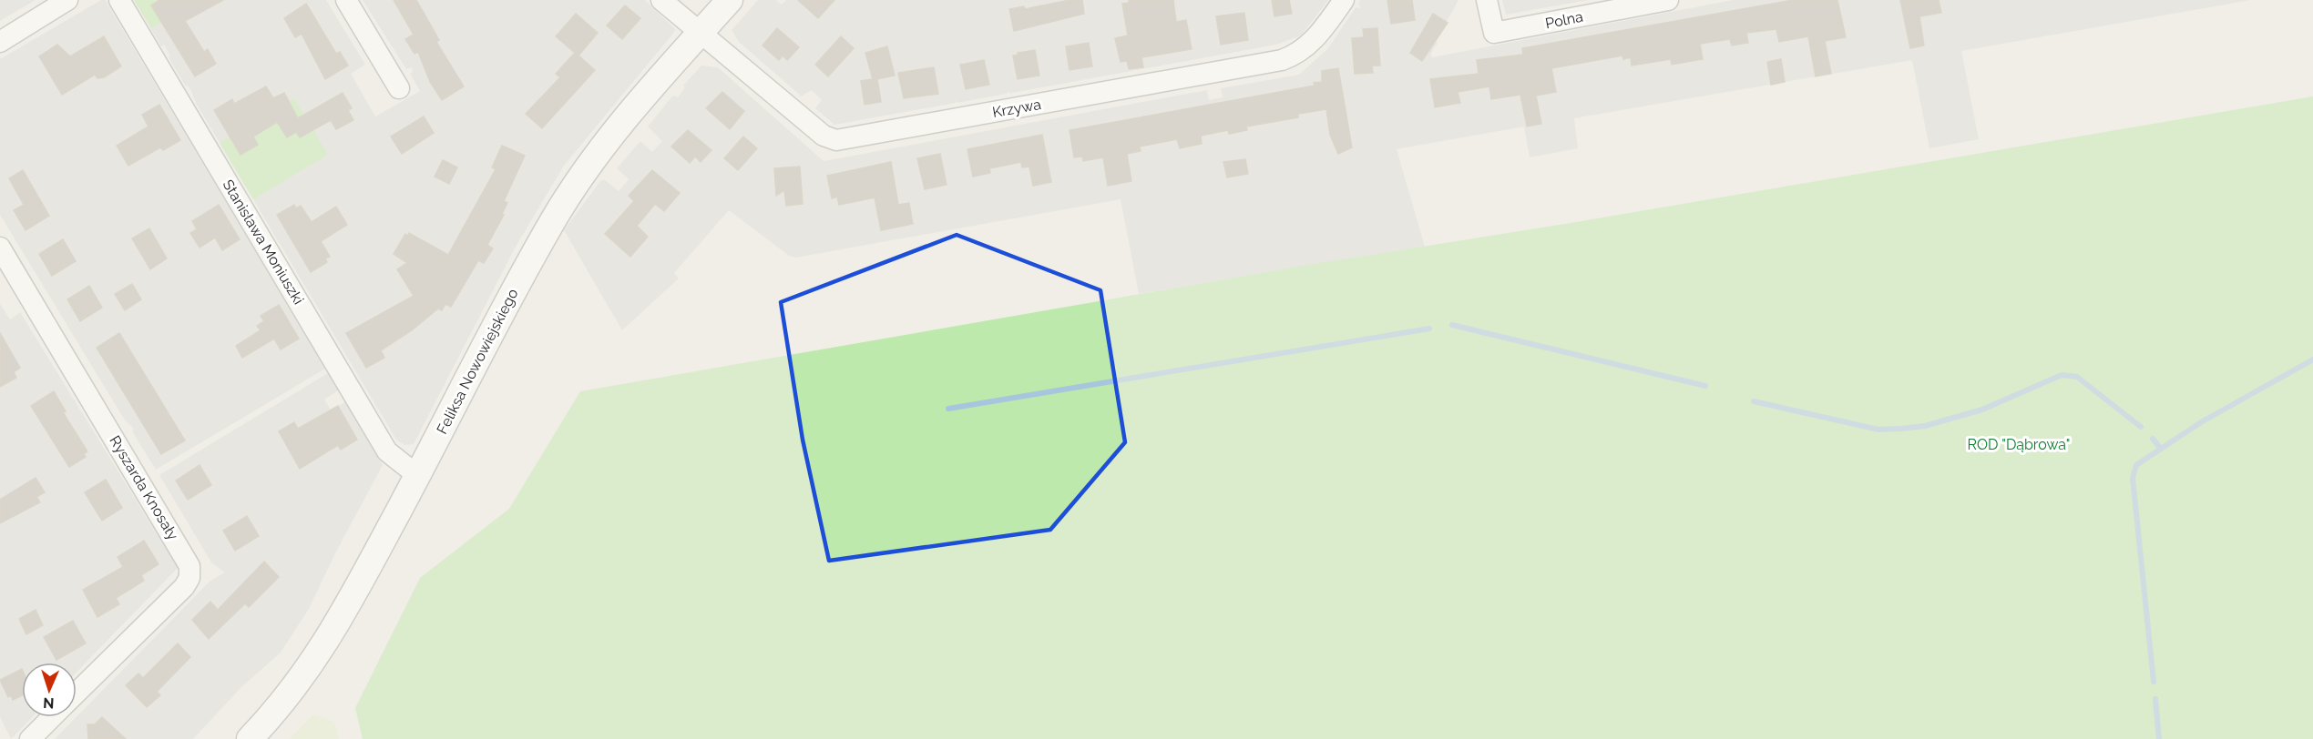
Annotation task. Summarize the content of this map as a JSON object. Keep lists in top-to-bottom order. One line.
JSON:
{"streets":{"street":["Polna","Krzywa","Stanisława Moniuszki","Feliksa Nowowiejskiego","Ryszarda Knosały"]},"crossings":[["Krzywa","Feliksa Nowowiejskiego"],["Stanisława Moniuszki","Feliksa Nowowiejskiego"]],"parks":["ROD \"Dąbrowa\""],"north":"bottom"}
